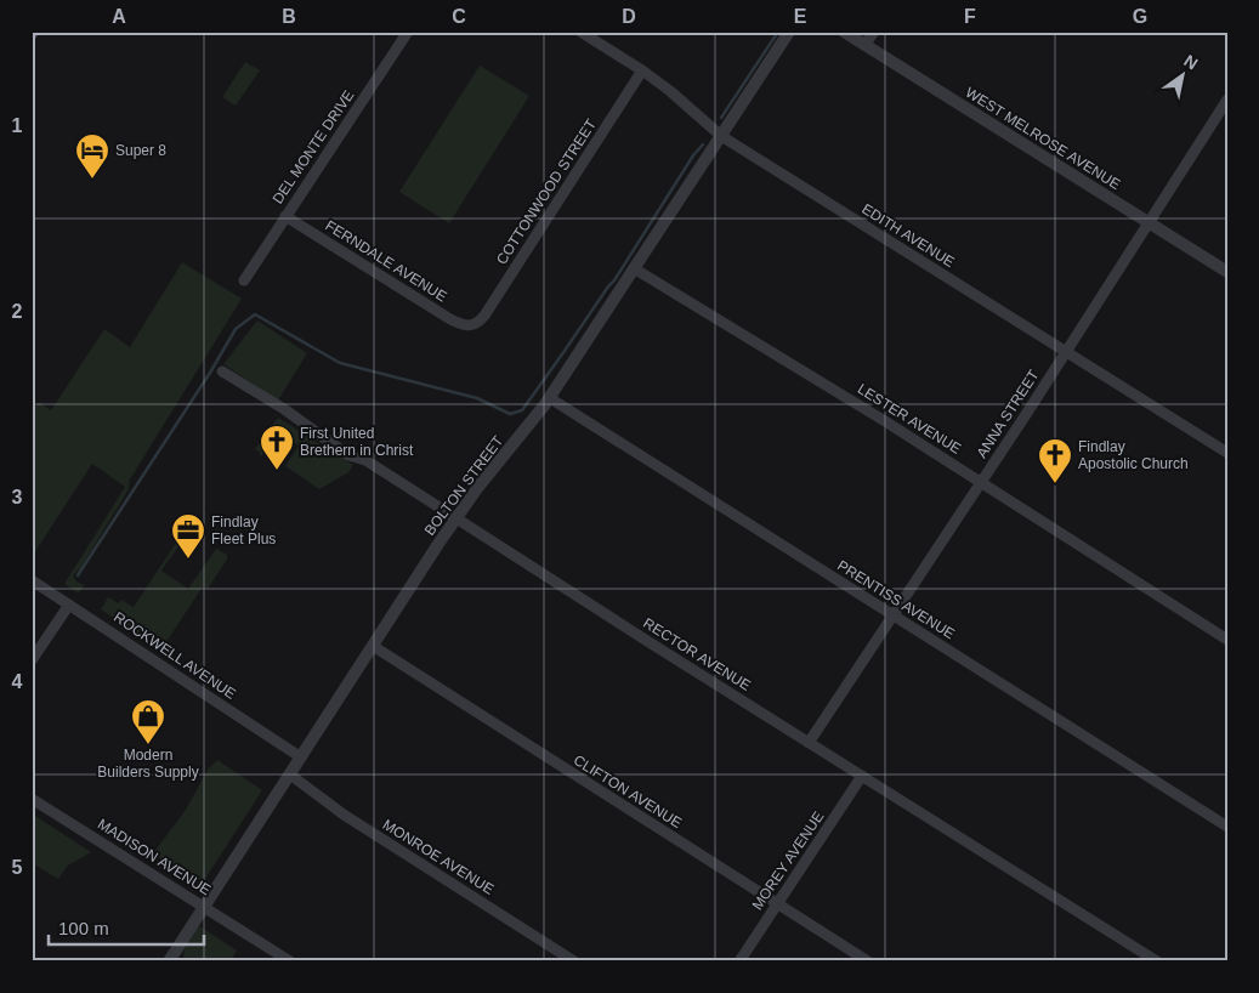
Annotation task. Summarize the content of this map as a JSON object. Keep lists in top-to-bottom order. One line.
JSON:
{"streets":{"street":["WEST MELROSE AVENUE","DEL MONTE DRIVE","COTTONWOOD STREET","EDITH AVENUE","FERNDALE AVENUE","ANNA STREET","LESTER AVENUE","BOLTON STREET","PRENTISS AVENUE","RECTOR AVENUE","ROCKWELL AVENUE","CLIFTON AVENUE","MADISON AVENUE","MONROE AVENUE","MOREY AVENUE"]},"crossings":[["WEST MELROSE AVENUE","ANNA STREET"],["DEL MONTE DRIVE","FERNDALE AVENUE"],["COTTONWOOD STREET","EDITH AVENUE"],["COTTONWOOD STREET","FERNDALE AVENUE"],["EDITH AVENUE","ANNA STREET"],["EDITH AVENUE","BOLTON STREET"],["ANNA STREET","LESTER AVENUE"],["ANNA STREET","PRENTISS AVENUE"],["ANNA STREET","RECTOR AVENUE"],["LESTER AVENUE","BOLTON STREET"],["BOLTON STREET","PRENTISS AVENUE"],["BOLTON STREET","RECTOR AVENUE"],["BOLTON STREET","ROCKWELL AVENUE"],["BOLTON STREET","CLIFTON AVENUE"],["BOLTON STREET","MADISON AVENUE"],["BOLTON STREET","MONROE AVENUE"],["RECTOR AVENUE","MOREY AVENUE"],["CLIFTON AVENUE","MOREY AVENUE"]],"places":{"hotel":["Super 8"],"church":["First United Brethern in Christ","Findlay Apostolic Church"],"office":["Findlay Fleet Plus"],"shop":["Modern Builders Supply"]},"scale_bar":"100 m","north":"top right","grid":{"columns":["A","B","C","D","E","F","G"],"rows":["1","2","3","4","5"]}}
